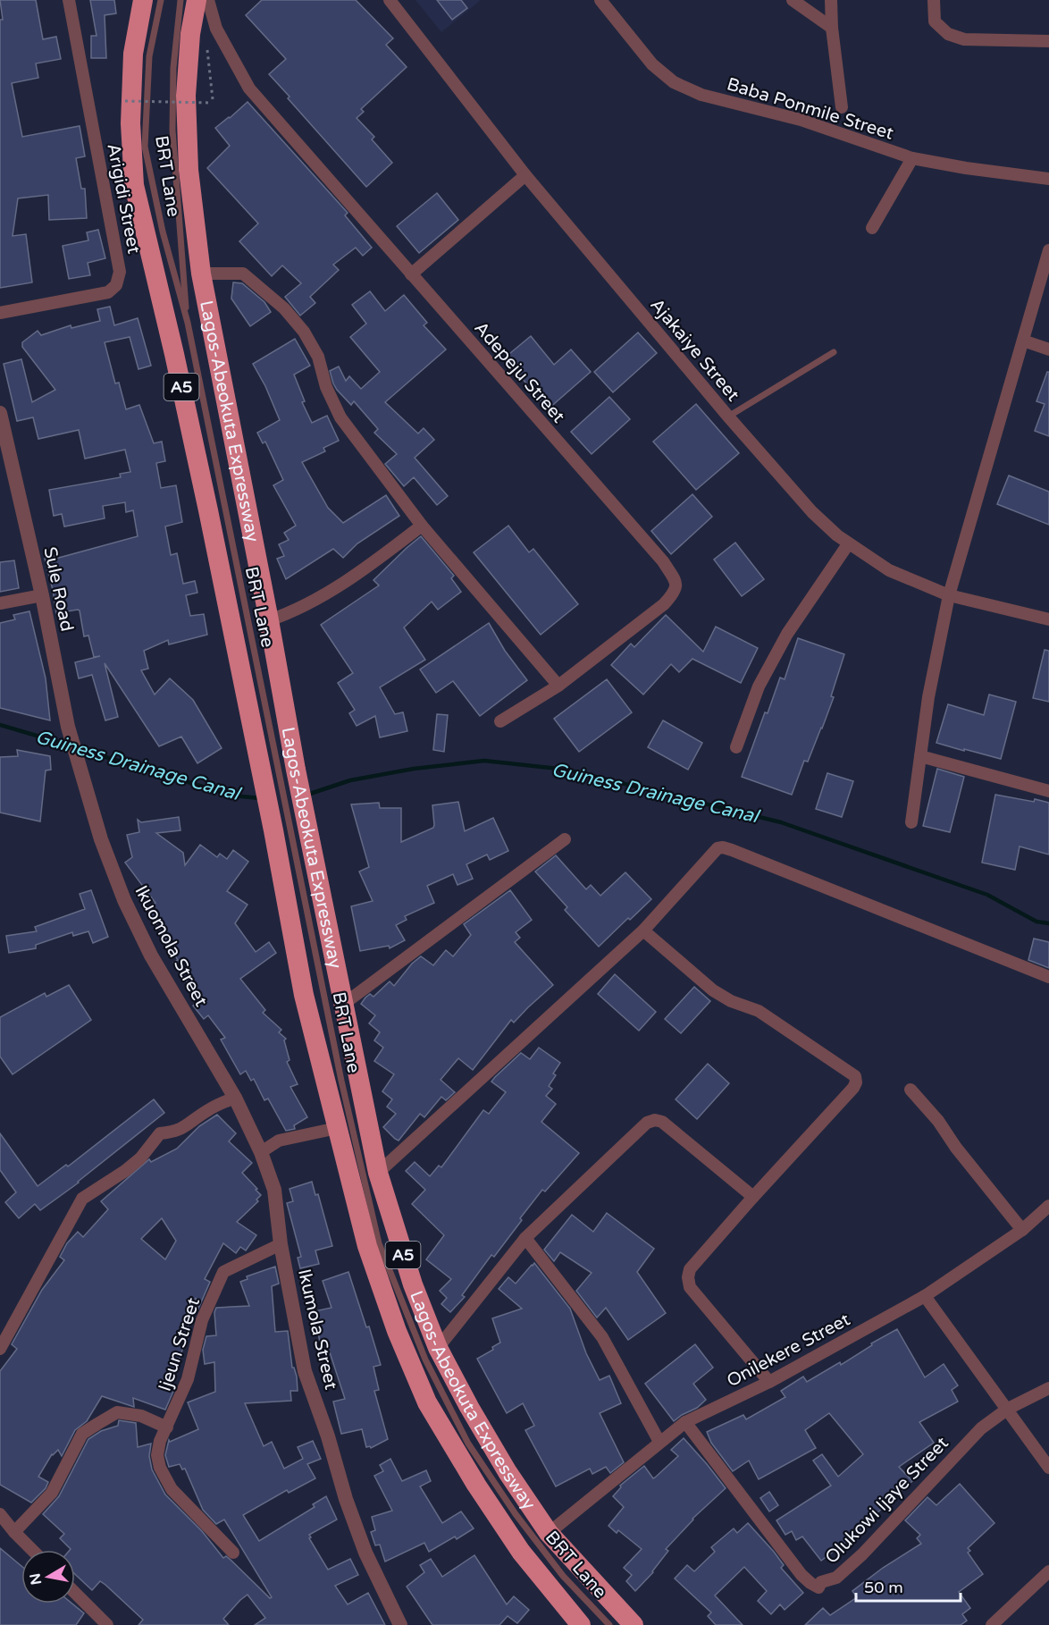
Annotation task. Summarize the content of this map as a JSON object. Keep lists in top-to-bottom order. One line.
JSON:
{"streets":{"highway":["A5","Lagos-Abeokuta Expressway"],"street":["Baba Ponmile Street","Arigidi Street","Ajakaiye Street","Adepeju Street","Sule Road","Ikuomola Street","Ikumola Street","Ijeun Street","Onilekere Street","Olukowi Ijaye Street"],"lane":["BRT Lane"]},"crossings":[["BRT Lane","Lagos-Abeokuta Expressway"],["Lagos-Abeokuta Expressway","Onilekere Street"],["Sule Road","Ikuomola Street"],["Ikuomola Street","Ikumola Street"],["Ikumola Street","Ijeun Street"],["Onilekere Street","Olukowi Ijaye Street"]],"water":["Guiness Drainage Canal"],"scale_bar":"50 m","north":"left"}
